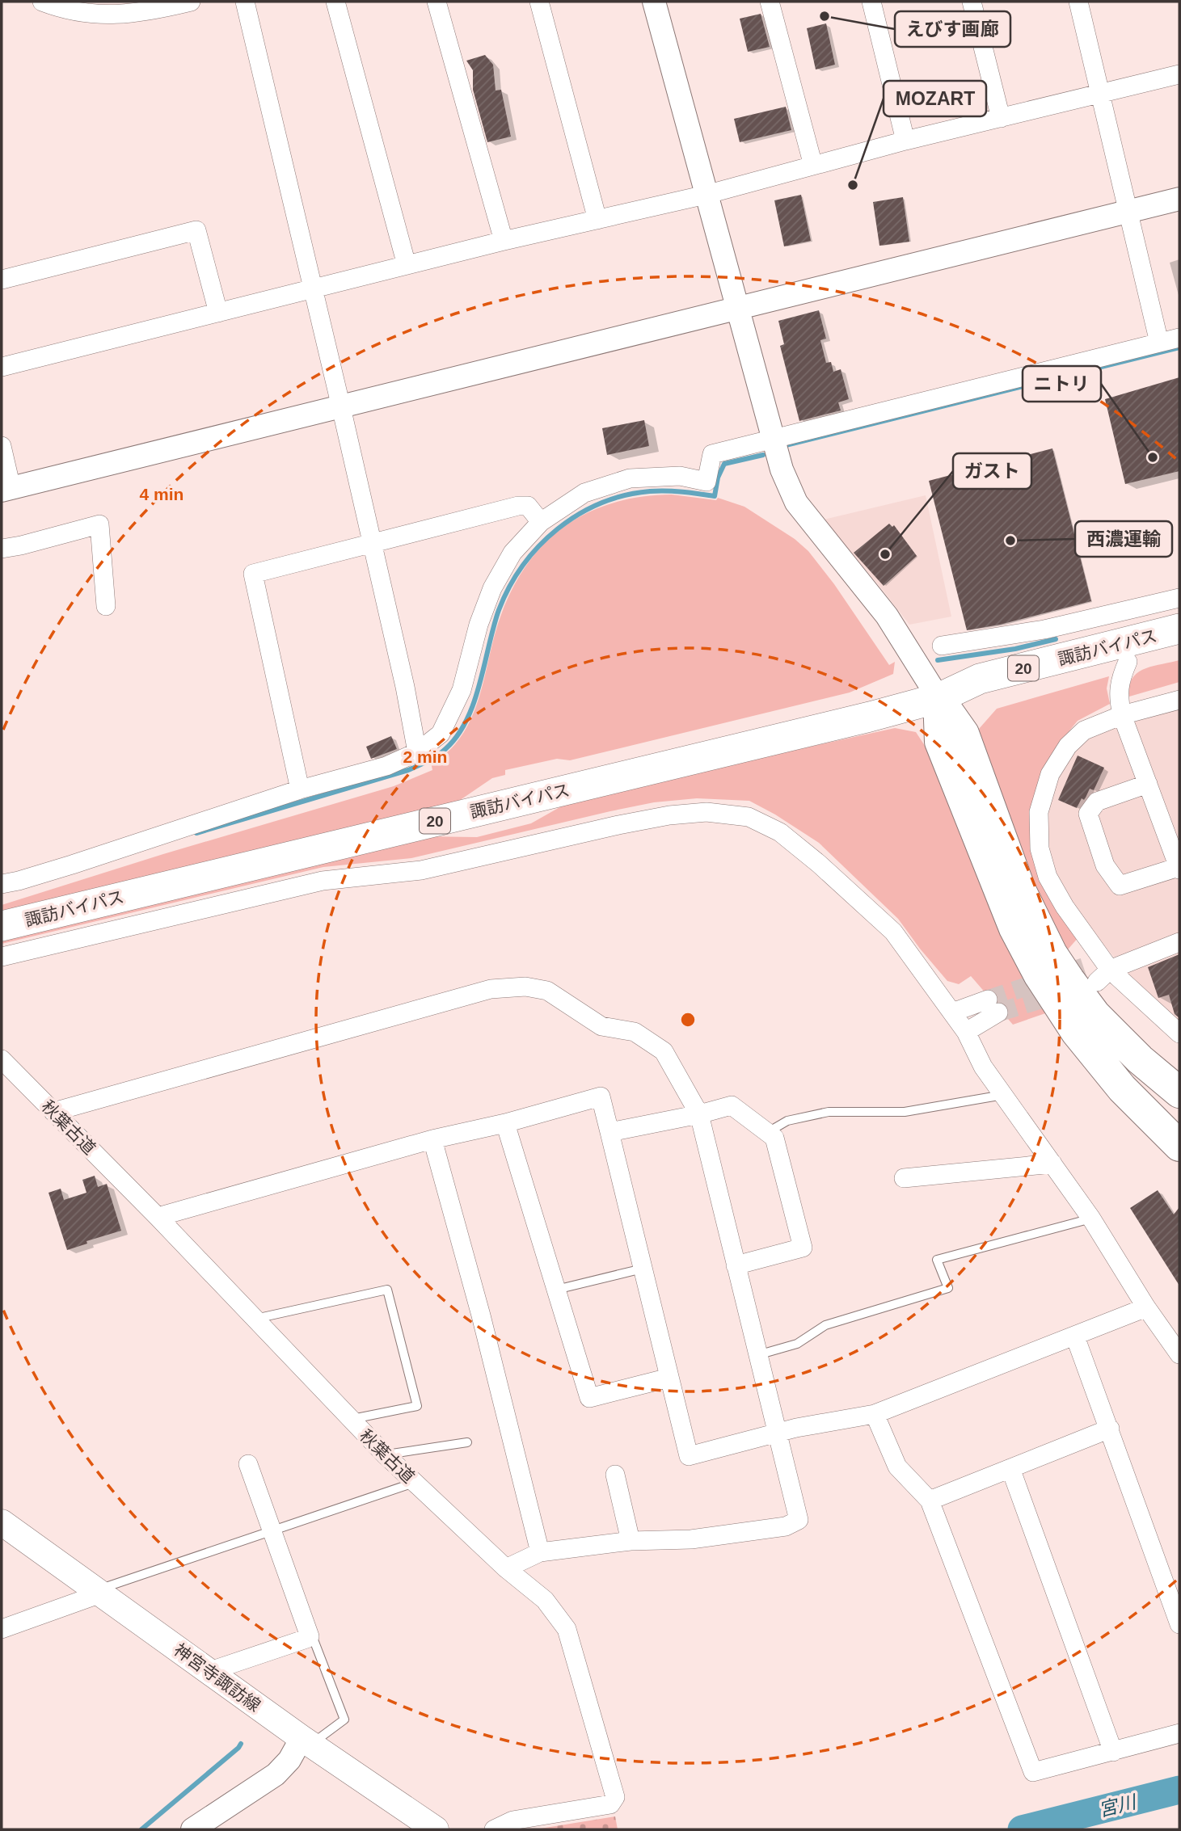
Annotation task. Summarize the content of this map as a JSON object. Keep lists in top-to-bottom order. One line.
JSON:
{"streets":{"highway":["諏訪バイパス","20"],"main road":["神宮寺諏訪線"],"street":["秋葉古道"]},"water":["宮川"],"places":["えびす画廊","MOZART","ニトリ","西濃運輸","ガスト"],"rings":["4 min","2 min"]}
